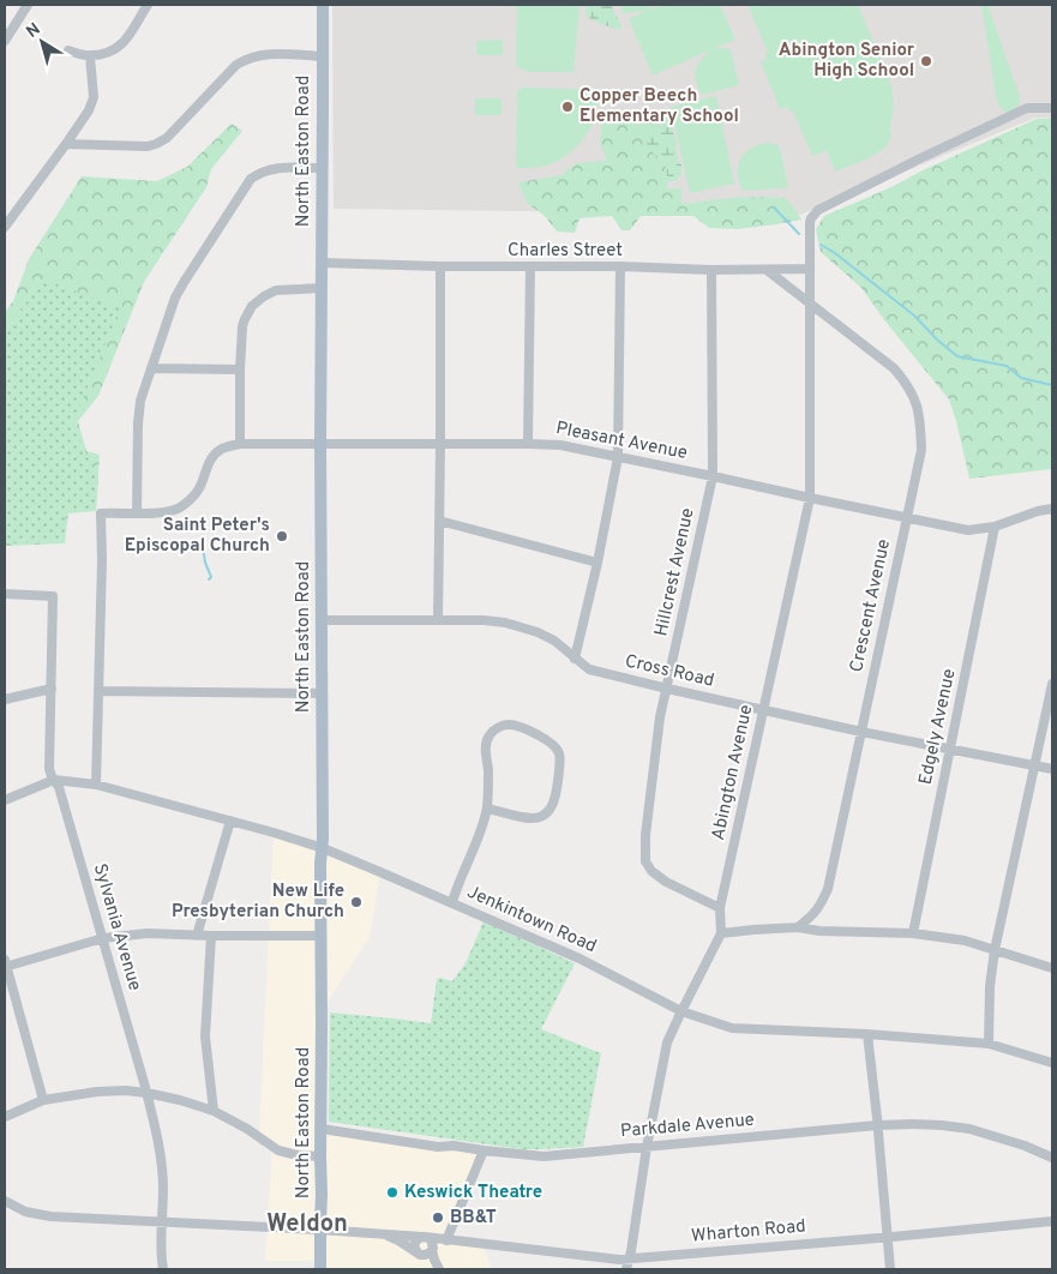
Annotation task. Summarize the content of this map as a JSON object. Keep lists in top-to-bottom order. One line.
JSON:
{"streets":{"main road":["North Easton Road"],"street":["Charles Street","Pleasant Avenue","Hillcrest Avenue","Crescent Avenue","Cross Road","Edgely Avenue","Abington Avenue","Jenkintown Road","Sylvania Avenue","Parkdale Avenue","Wharton Road"]},"crossings":[["North Easton Road","Charles Street"],["North Easton Road","Pleasant Avenue"],["North Easton Road","Cross Road"],["North Easton Road","Jenkintown Road"],["North Easton Road","Parkdale Avenue"],["North Easton Road","Wharton Road"],["Charles Street","Hillcrest Avenue"],["Charles Street","Crescent Avenue"],["Charles Street","Abington Avenue"],["Pleasant Avenue","Hillcrest Avenue"],["Pleasant Avenue","Crescent Avenue"],["Pleasant Avenue","Edgely Avenue"],["Pleasant Avenue","Abington Avenue"],["Hillcrest Avenue","Cross Road"],["Hillcrest Avenue","Abington Avenue"],["Crescent Avenue","Cross Road"],["Crescent Avenue","Abington Avenue"],["Cross Road","Edgely Avenue"],["Cross Road","Abington Avenue"],["Jenkintown Road","Sylvania Avenue"],["Sylvania Avenue","Wharton Road"]],"districts":["Weldon"],"places":["Abington Senior High School","Copper Beech Elementary School","Saint Peter's Episcopal Church","New Life Presbyterian Church","Keswick Theatre","BB&T"],"north":"top left"}
